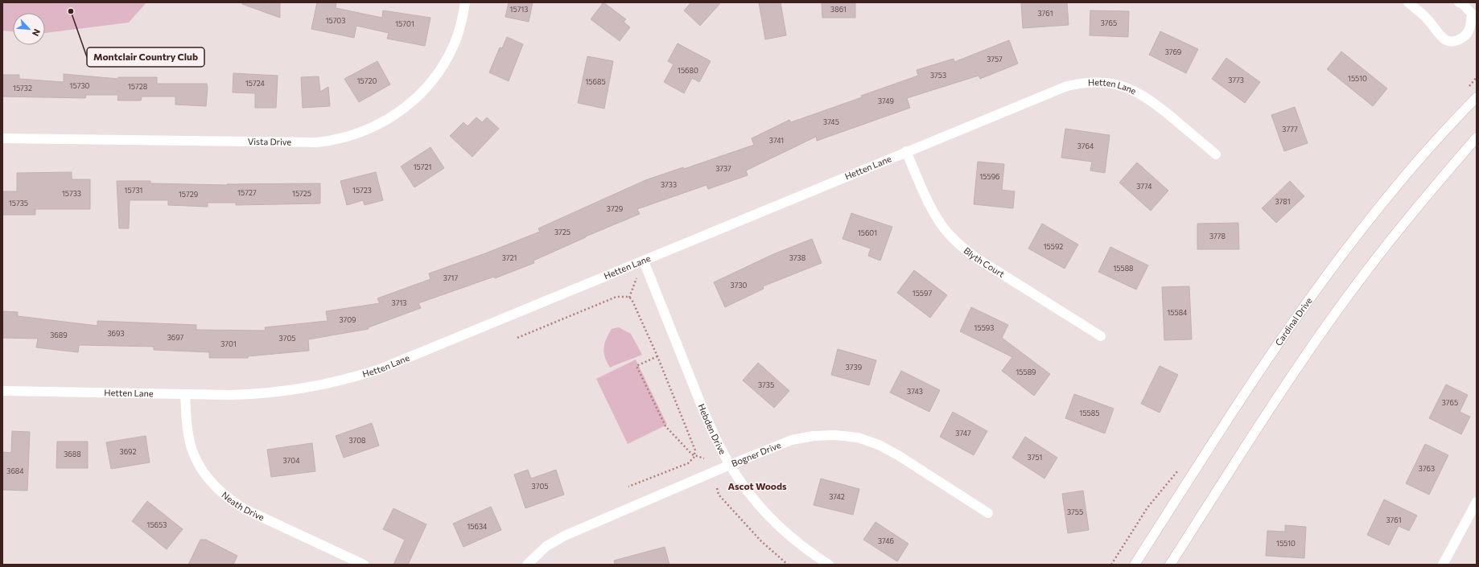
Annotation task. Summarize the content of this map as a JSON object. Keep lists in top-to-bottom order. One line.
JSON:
{"streets":{"street":["Hetten Lane","Vista Drive","Blyth Court","Cardinal Drive","Hebden Drive","Bogner Drive","Neath Drive"]},"crossings":[["Hetten Lane","Blyth Court"],["Hetten Lane","Hebden Drive"],["Hetten Lane","Neath Drive"],["Hebden Drive","Bogner Drive"]],"districts":["Ascot Woods"],"places":["Montclair Country Club"],"house_numbers":["15713","3861","3761","15703","3765","15701","3769","3757","15680","3753","15510","3773","15720","15685","15724","15730","15728","15732","3749","3745","3777","3741","3764","15721","3737","15596","3733","3774","15731","15723","15727","15733","15725","15729","3781","15735","3729","3725","15601","3778","15592","3721","3738","15588","3717","3730","15597","3713","15584","3709","15593","3693","3689","3697","3705","3701","3739","15589","3735","3743","3765","15585","3747","3708","3692","3688","3751","3704","3763","3684","3705","3742","3755","3761","15653","15634","3746","15510"],"north":"bottom right"}
